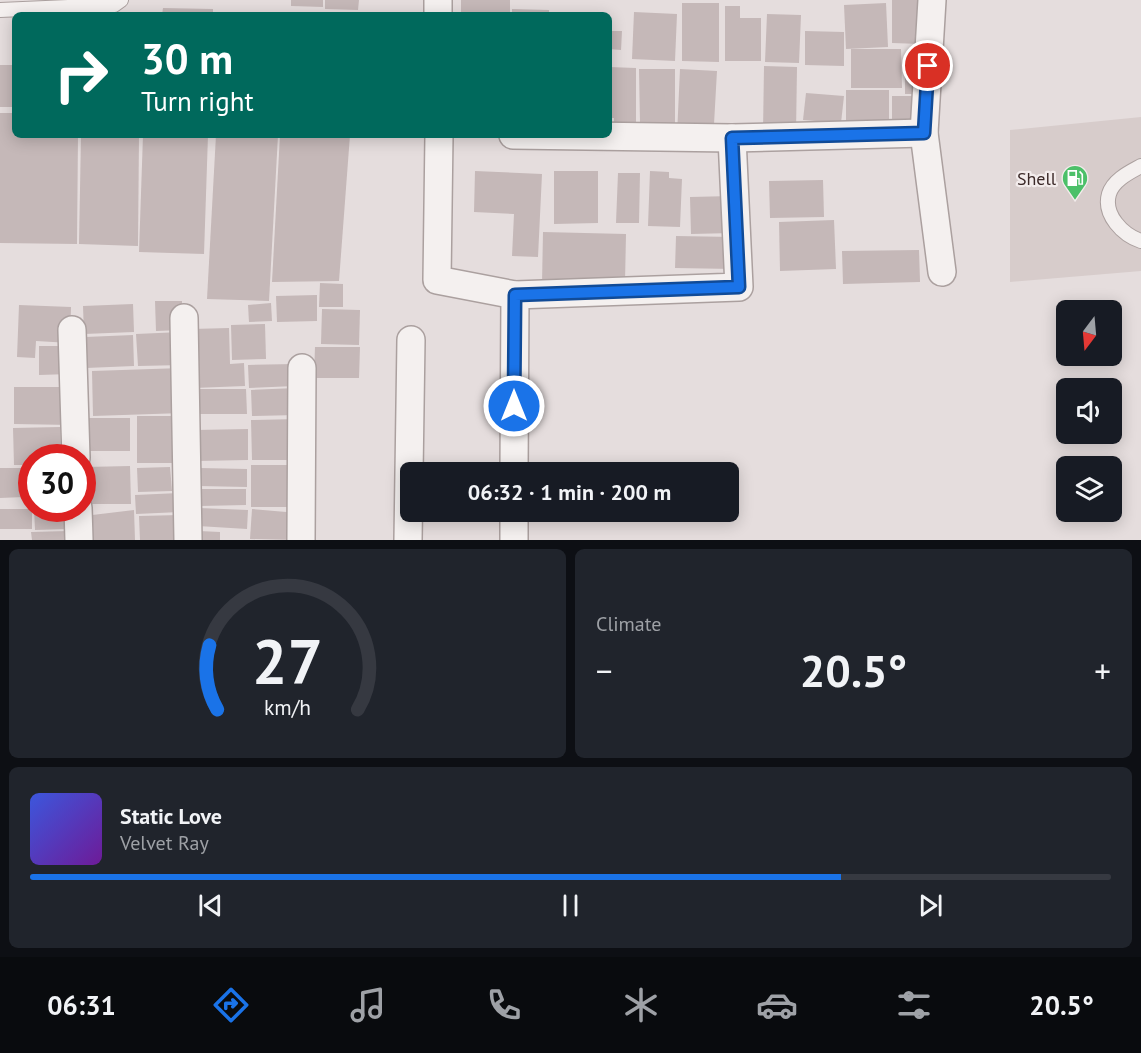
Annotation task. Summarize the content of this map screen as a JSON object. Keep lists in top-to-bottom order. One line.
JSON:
{"places":{"fuel station":["Shell"]},"north":"bottom","page":{"turn":["30 m","Turn right"],"limit":"30","trip":"06:32 · 1 min · 200 m","tile":"Climate","heat":["−","20.5°","+"],"song":["Static Love","Velvet Ray"],"tabs":["06:31","20.5°"],"gauge":["27","km/h"]}}
